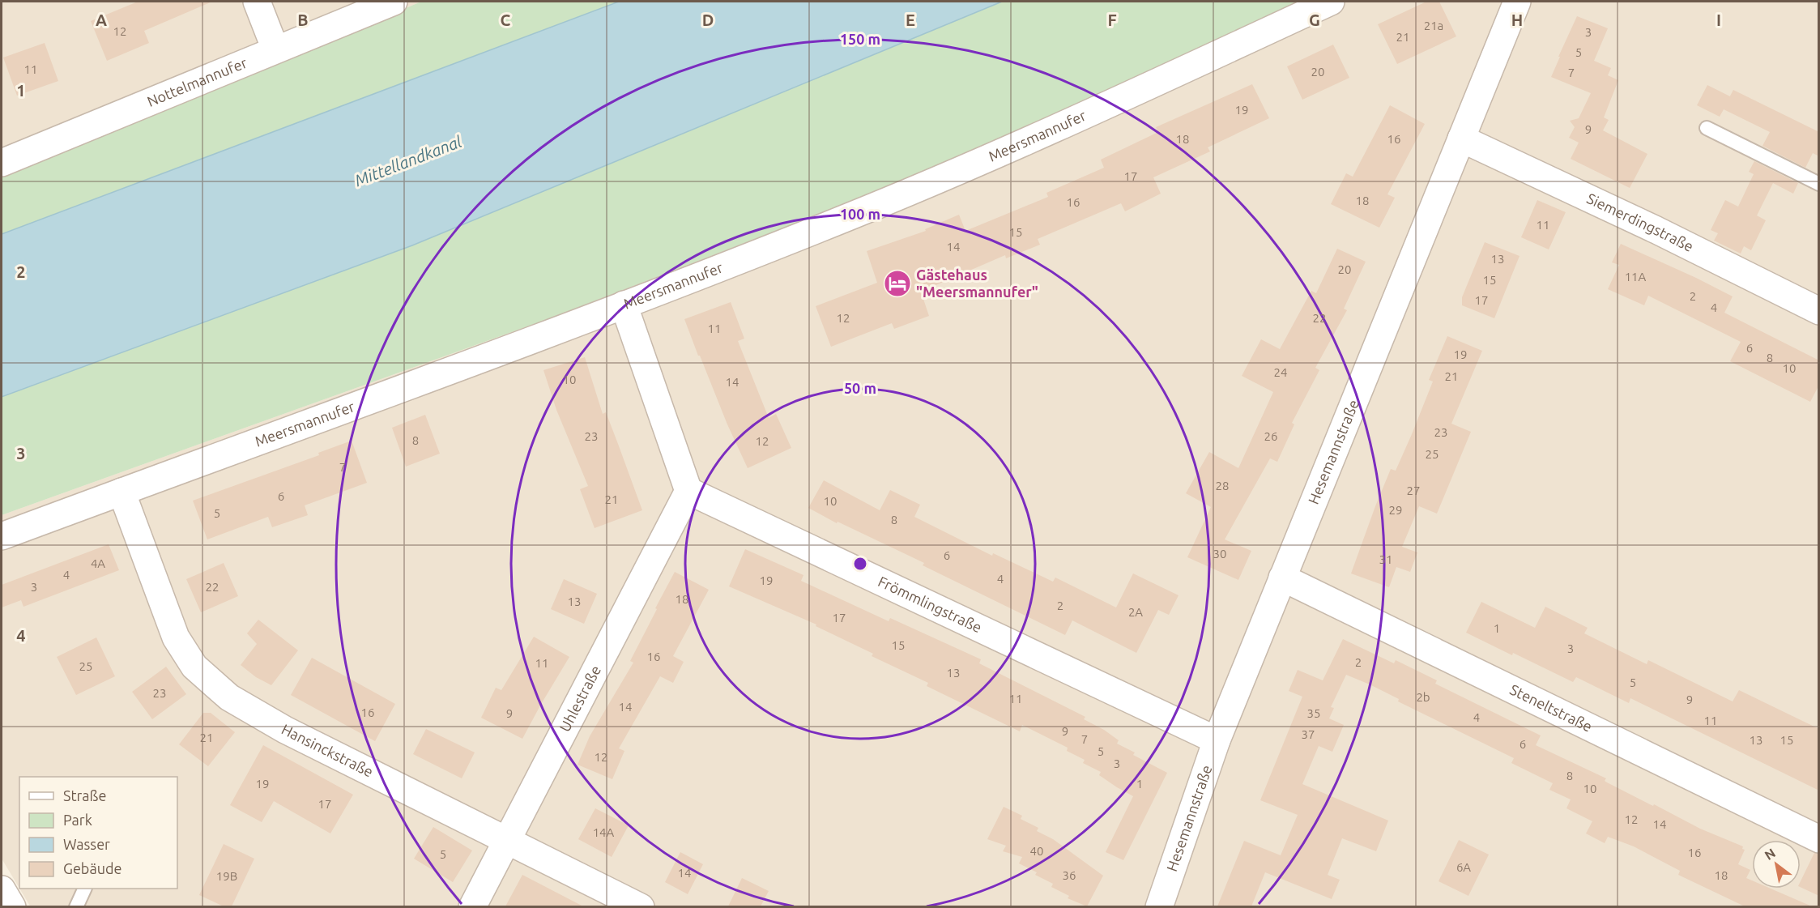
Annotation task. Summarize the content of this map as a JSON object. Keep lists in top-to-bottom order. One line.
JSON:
{"streets":{"street":["Nottelmannufer","Meersmannufer","Siemerdingstraße","Hesemannstraße","Frömmlingstraße","Uhlestraße","Steneltstraße","Hansinckstraße"]},"crossings":[["Meersmannufer","Hansinckstraße"],["Siemerdingstraße","Hesemannstraße"],["Hesemannstraße","Frömmlingstraße"],["Hesemannstraße","Steneltstraße"],["Frömmlingstraße","Uhlestraße"],["Uhlestraße","Hansinckstraße"]],"water":["Mittellandkanal"],"places":{"hotel":["Gästehaus \"Meersmannufer\""]},"house_numbers":["21a","12","3","21","5","11","20","7","19","9","18","16","17","18","16","11","15","14","13","20","11A","15","2","17","4","12","22","11","6","19","8","10","24","21","10","14","23","23","26","8","12","25","7","28","27","6","21","10","29","5","8","30","6","31","4A","4","4","19","3","22","18","13","2","2A","17","1","15","3","16","2","11","25","13","5","23","2b","11","9","14","16","9","35","4","11","9","37","21","7","13","15","6","5","12","3","8","19","1","10","17","12","14","14A","40","16","5","6A","14","36","18","19B"],"legend":["Straße","Park","Wasser","Gebäude"],"north":"top left","grid":{"columns":["A","B","C","D","E","F","G","H","I"],"rows":["1","2","3","4"]},"rings":["150 m","100 m","50 m"]}
